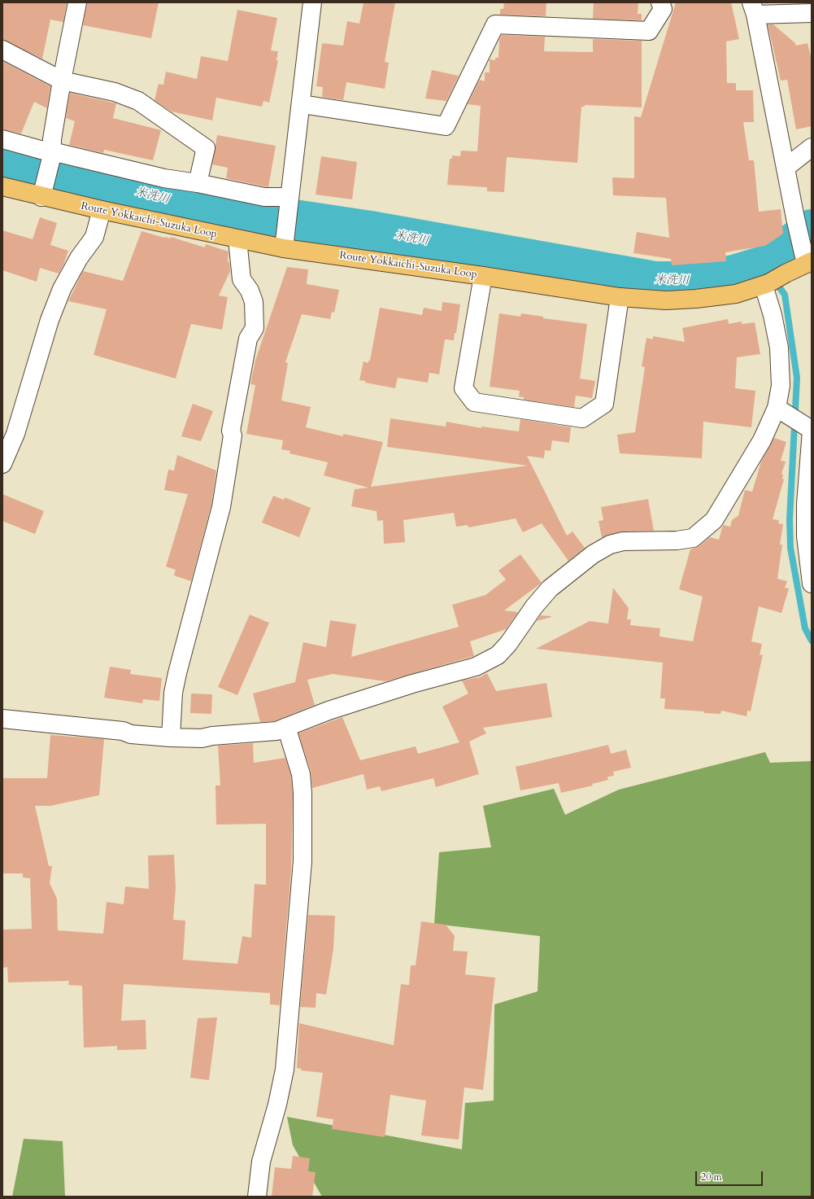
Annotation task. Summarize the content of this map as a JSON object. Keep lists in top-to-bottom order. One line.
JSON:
{"streets":{"main road":["Route Yokkaichi-Suzuka Loop"]},"water":["米洗川"],"scale_bar":"20 m"}
